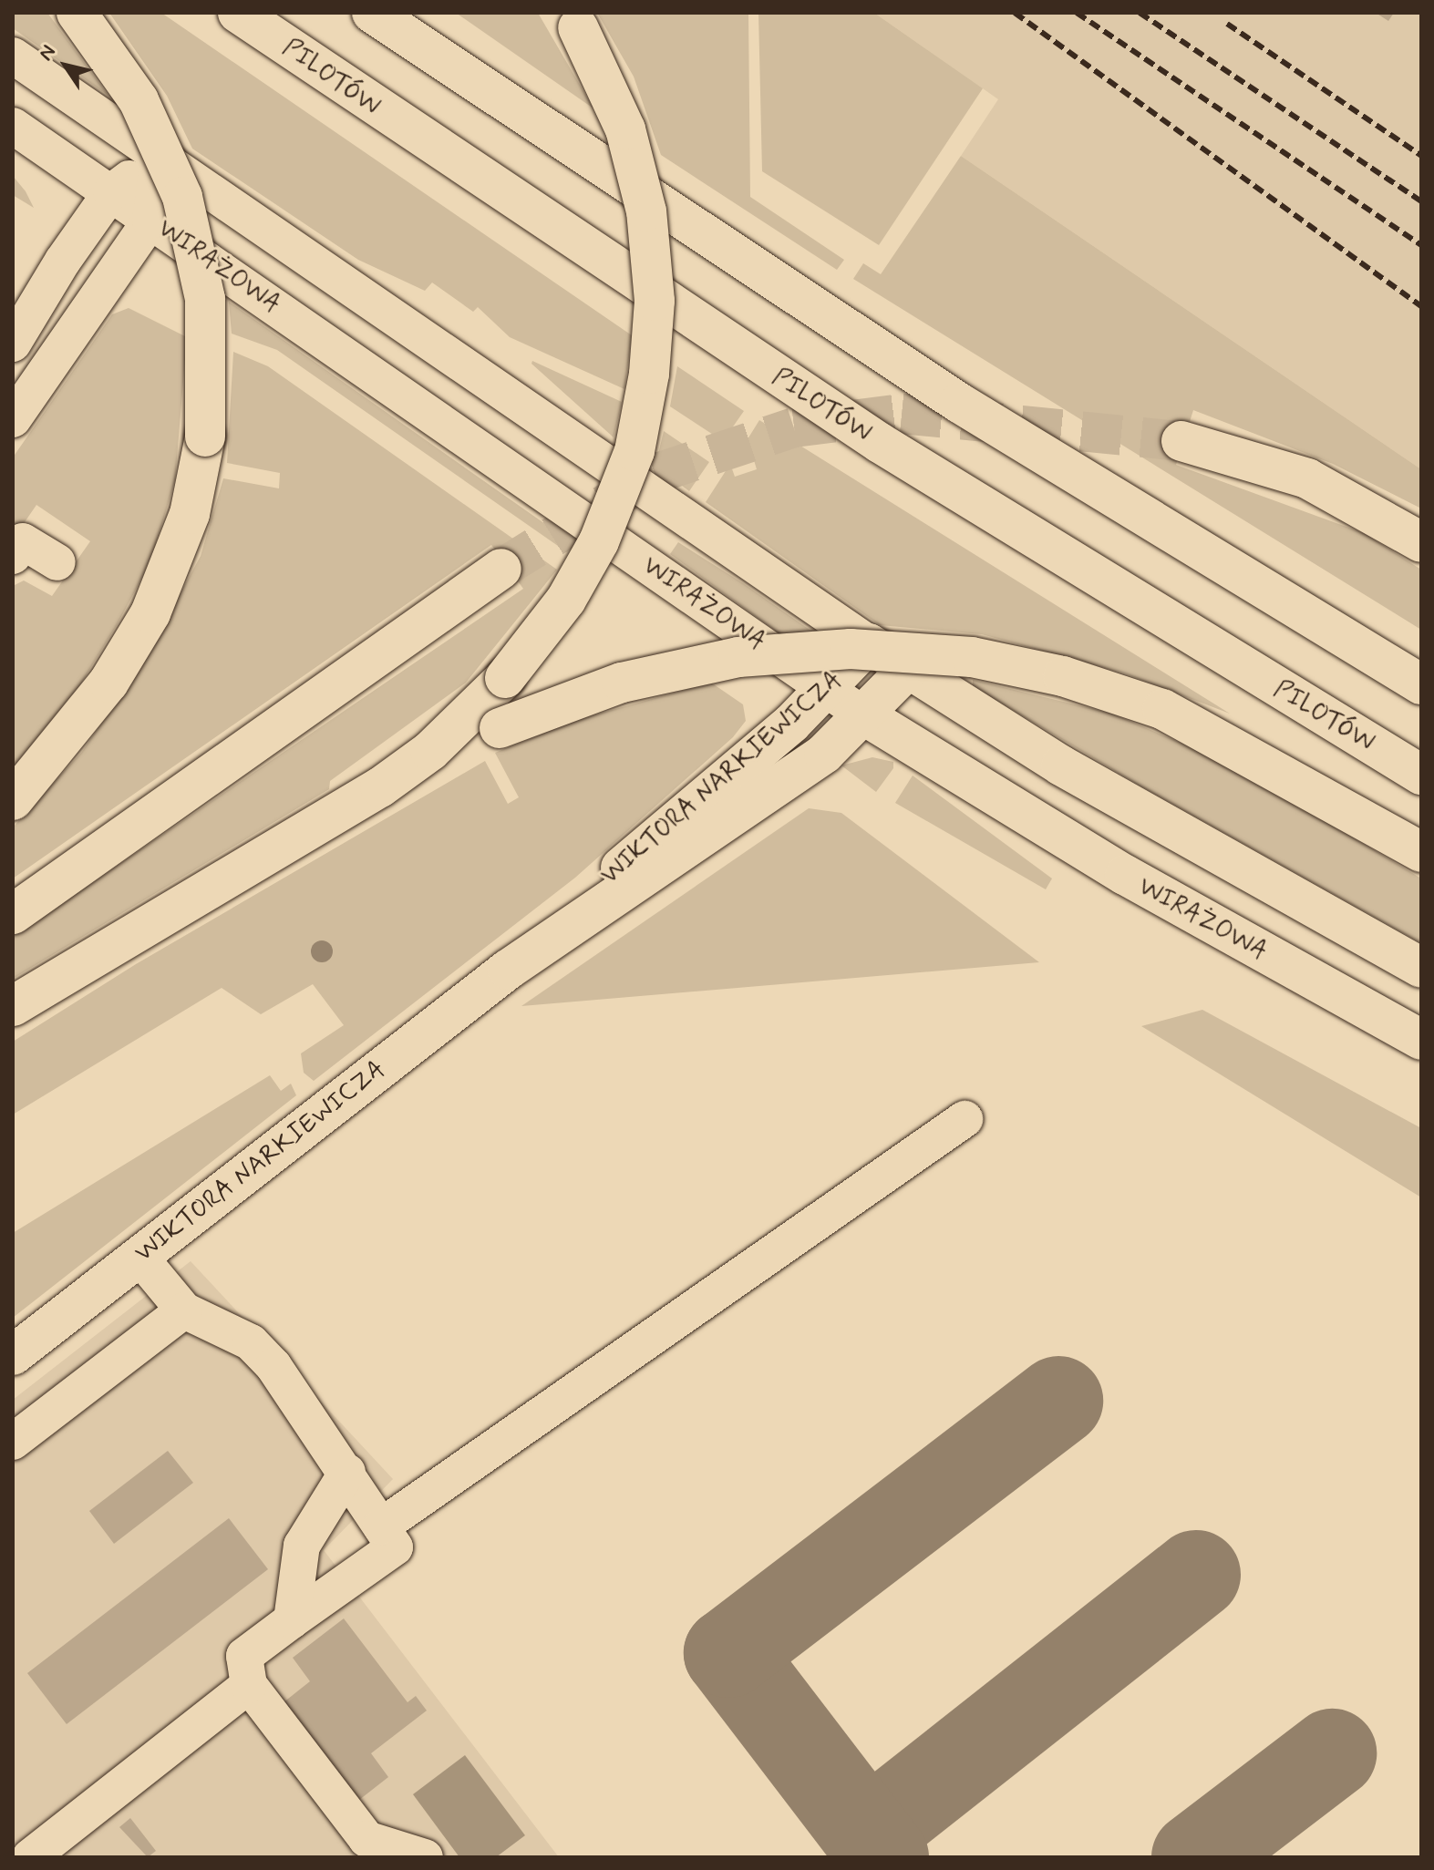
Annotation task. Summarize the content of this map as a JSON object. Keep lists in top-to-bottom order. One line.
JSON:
{"streets":{"main road":["PILOTÓW","WIRAŻOWA","WIKTORA NARKIEWICZA"]},"crossings":[["WIRAŻOWA","WIKTORA NARKIEWICZA"]],"north":"top left"}
